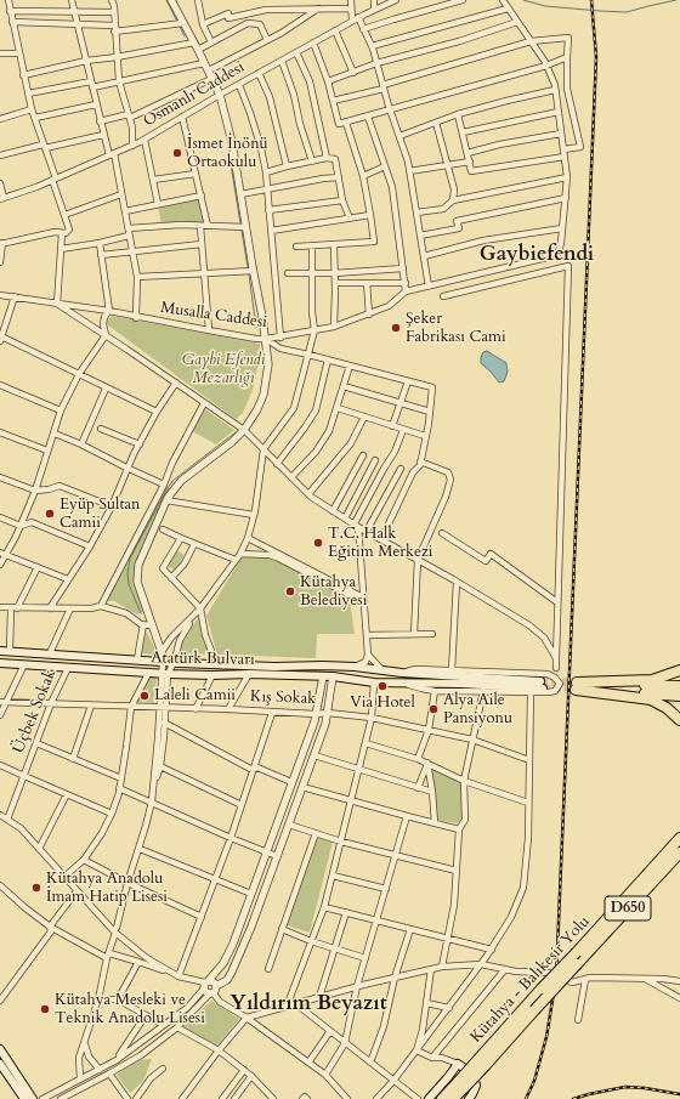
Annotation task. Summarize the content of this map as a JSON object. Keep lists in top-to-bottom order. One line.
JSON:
{"streets":{"highway":["D650","Kütahya - Balıkesir Yolu"],"main road":["Atatürk Bulvarı"],"street":["Osmanlı Caddesi","Musalla Caddesi","Kış Sokak","Üçbek Sokak"]},"crossings":[["Atatürk Bulvarı","Üçbek Sokak"],["Kış Sokak","Üçbek Sokak"]],"districts":["Gaybiefendi","Yıldırım Beyazıt"],"parks":["Gaybi Efendi Mezarlığı"],"places":["İsmet İnönü Ortaokulu","Şeker Fabrikası Cami","Eyüp Sultan Camii","T.C. Halk Eğitim Merkezi","Kütahya Belediyesi","Via Hotel","Laleli Camii","Alya Aile Pansiyonu","Kütahya Anadolu İmam Hatip Lisesi","Kütahya Mesleki ve Teknik Anadolu Lisesi"]}
